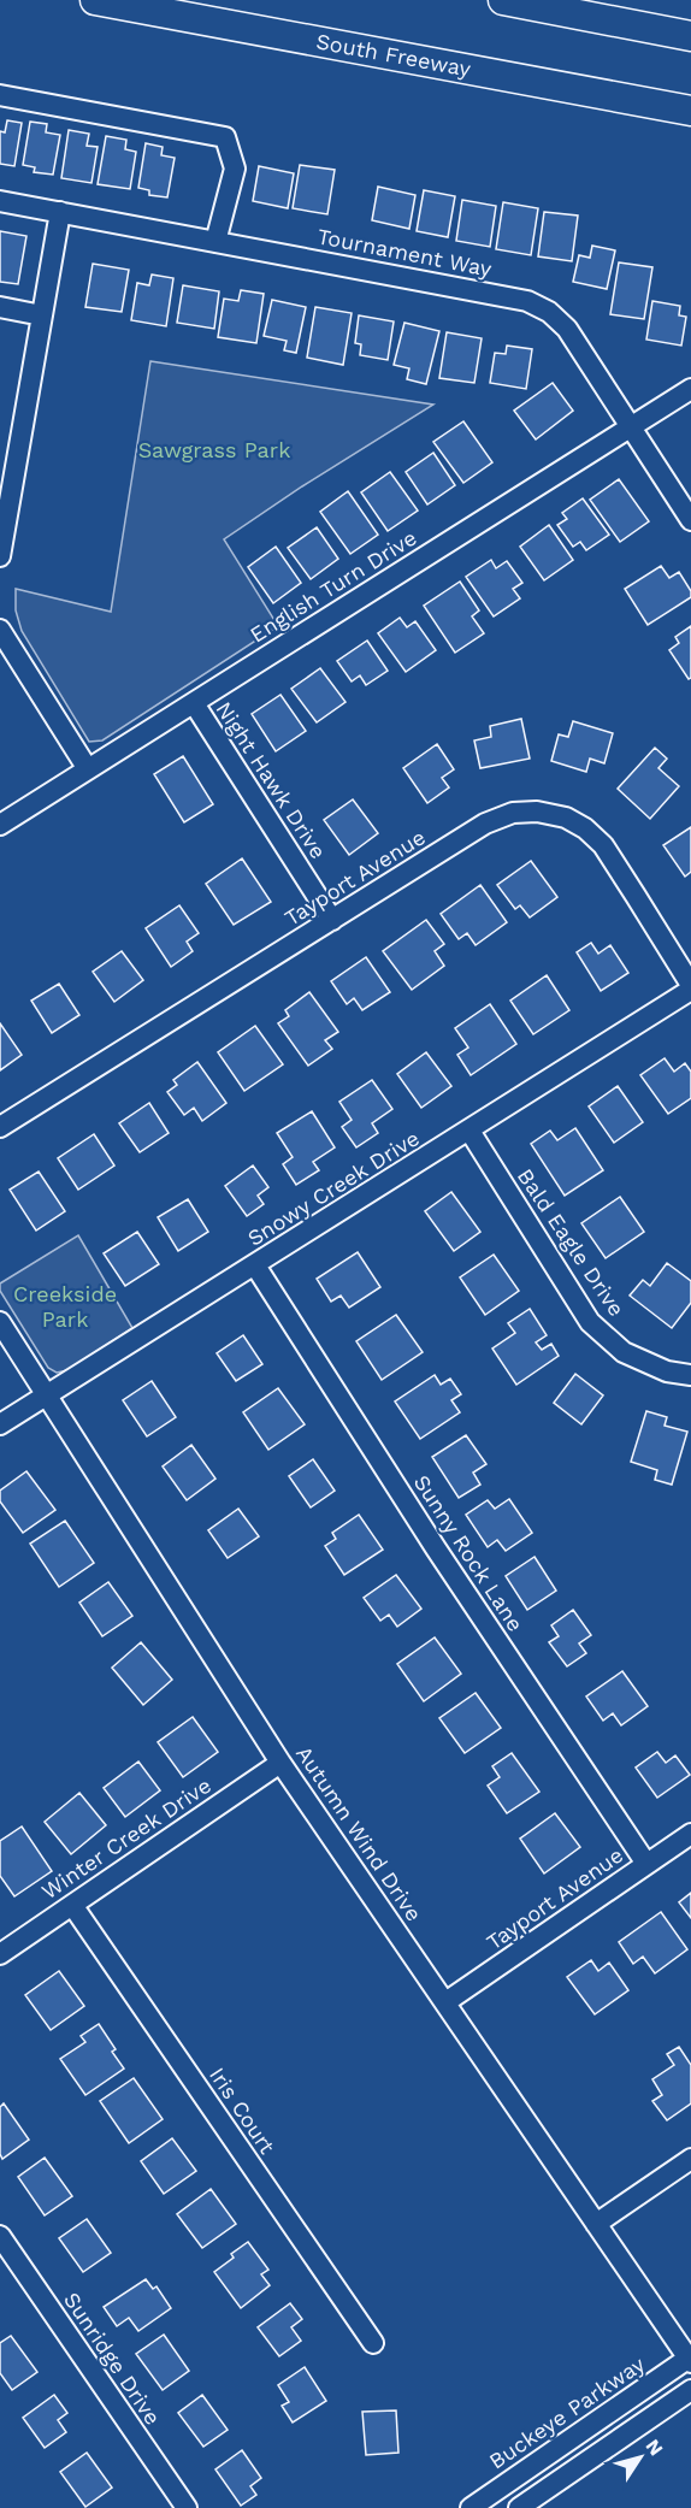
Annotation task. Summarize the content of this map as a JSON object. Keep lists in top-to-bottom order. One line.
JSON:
{"streets":{"highway":["South Freeway"],"street":["Tournament Way","English Turn Drive","Night Hawk Drive","Tayport Avenue","Snowy Creek Drive","Bald Eagle Drive","Sunny Rock Lane","Autumn Wind Drive","Winter Creek Drive","Iris Court","Sunridge Drive","Buckeye Parkway"]},"crossings":[["Tournament Way","English Turn Drive"],["English Turn Drive","Night Hawk Drive"],["Night Hawk Drive","Tayport Avenue"],["Tayport Avenue","Snowy Creek Drive"],["Tayport Avenue","Sunny Rock Lane"],["Tayport Avenue","Autumn Wind Drive"],["Snowy Creek Drive","Bald Eagle Drive"],["Snowy Creek Drive","Sunny Rock Lane"],["Snowy Creek Drive","Autumn Wind Drive"],["Autumn Wind Drive","Winter Creek Drive"],["Autumn Wind Drive","Buckeye Parkway"],["Winter Creek Drive","Iris Court"]],"parks":["Sawgrass Park","Creekside Park"],"north":"top right"}
